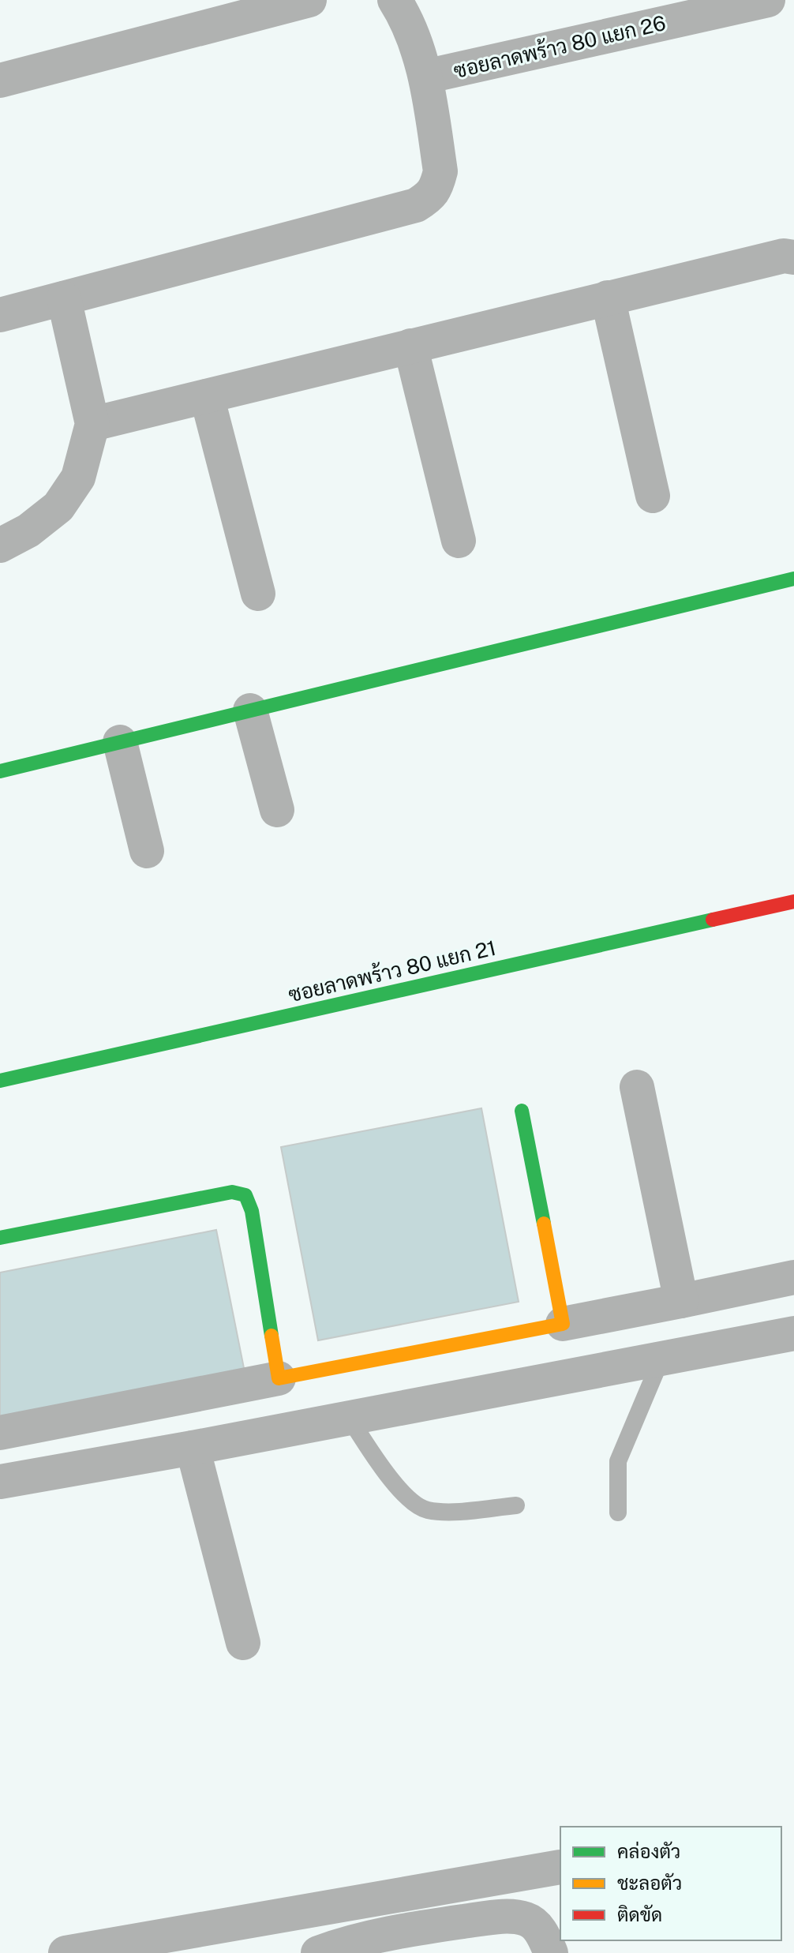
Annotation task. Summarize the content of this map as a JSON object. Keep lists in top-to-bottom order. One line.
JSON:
{"streets":{"street":["ซอยลาดพร้าว 80 แยก 26","ซอยลาดพร้าว 80 แยก 21"]},"legend":["คล่องตัว","ชะลอตัว","ติดขัด"]}
